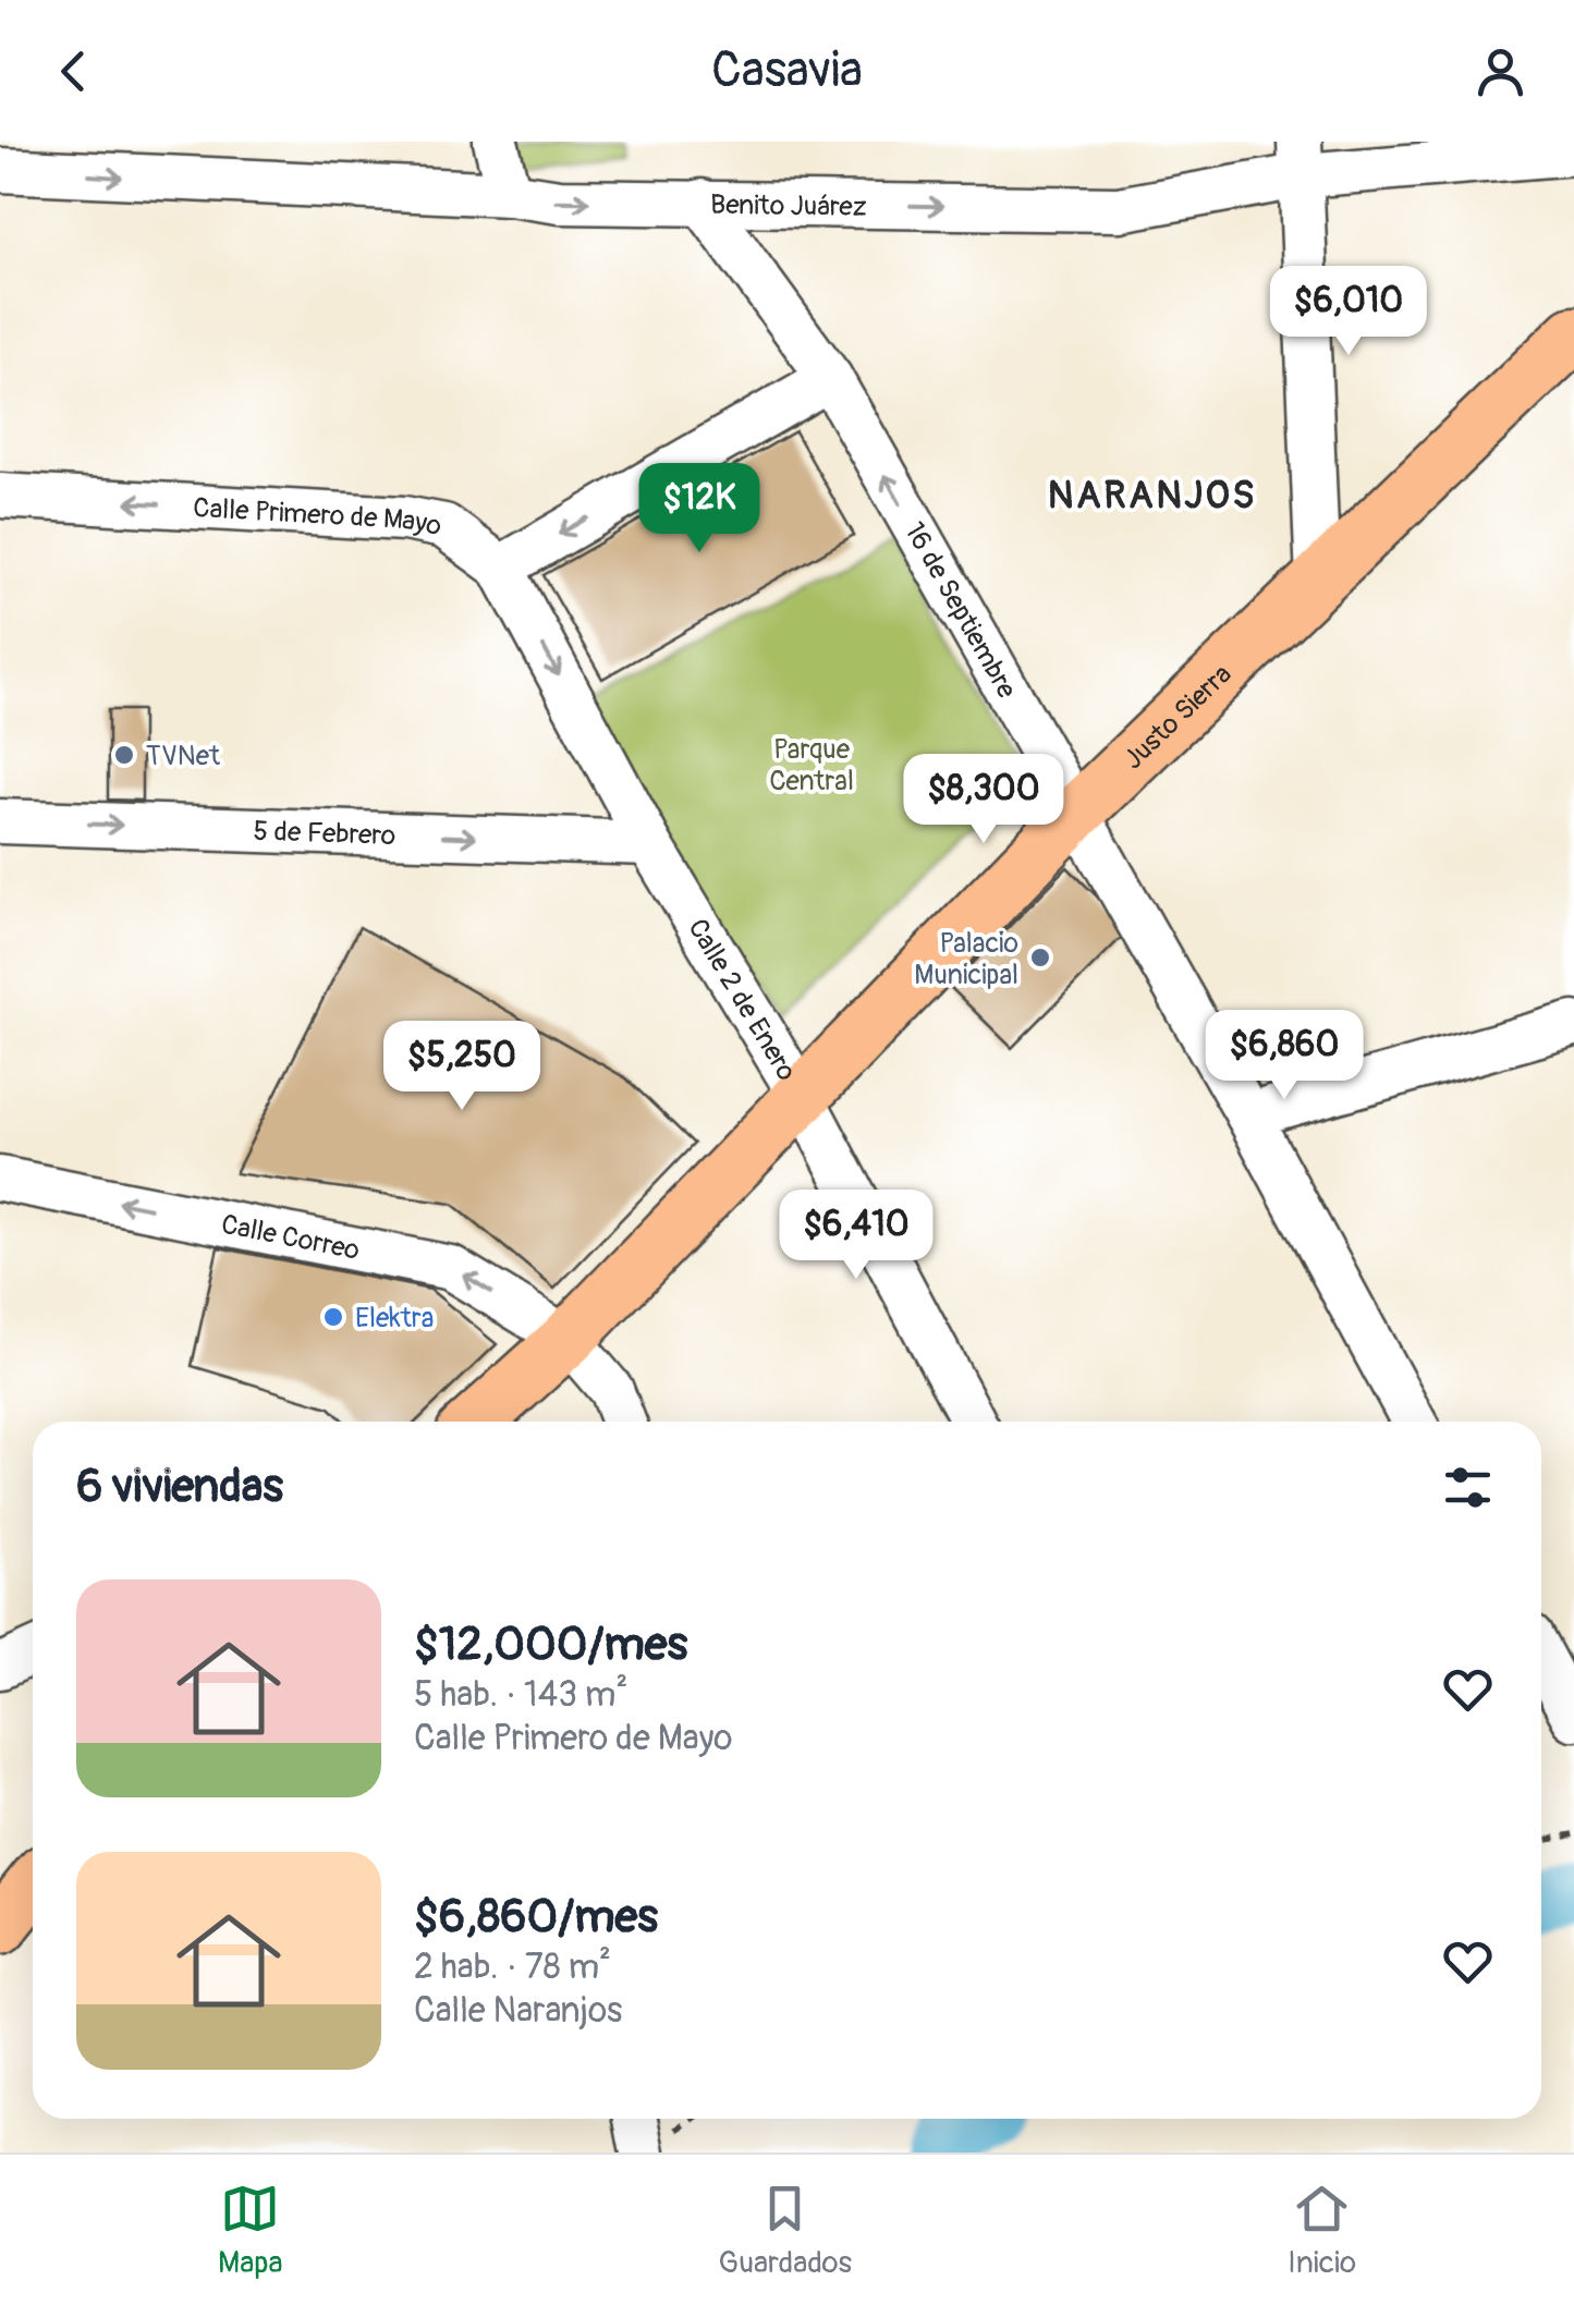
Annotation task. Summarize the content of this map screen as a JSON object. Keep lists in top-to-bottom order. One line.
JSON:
{"streets":{"main road":["Justo Sierra"],"street":["Benito Juárez","Calle Primero de Mayo","16 de Septiembre","5 de Febrero","Calle 2 de Enero","Calle Correo"]},"crossings":[["Benito Juárez","16 de Septiembre"],["Calle Primero de Mayo","Calle 2 de Enero"],["16 de Septiembre","Justo Sierra"],["Justo Sierra","Calle 2 de Enero"],["Justo Sierra","Calle Correo"],["5 de Febrero","Calle 2 de Enero"]],"one_way":["Benito Juárez","Calle Primero de Mayo","16 de Septiembre","5 de Febrero","Calle Correo"],"districts":["NARANJOS"],"parks":["Parque Central"],"places":["TVNet","Palacio Municipal","Elektra"],"page":{"header":"Casavia","price":["$6,010","$12K","$8,300","$6,860","$5,250","$6,410"],"heading":"6 viviendas","list":[{"name":"$12,000/mes","note":"5 hab. · 143 m² · Calle Primero de Mayo"},{"name":"$6,860/mes","note":"2 hab. · 78 m² · Calle Naranjos"}],"tabs":["Mapa","Guardados","Inicio"]}}
